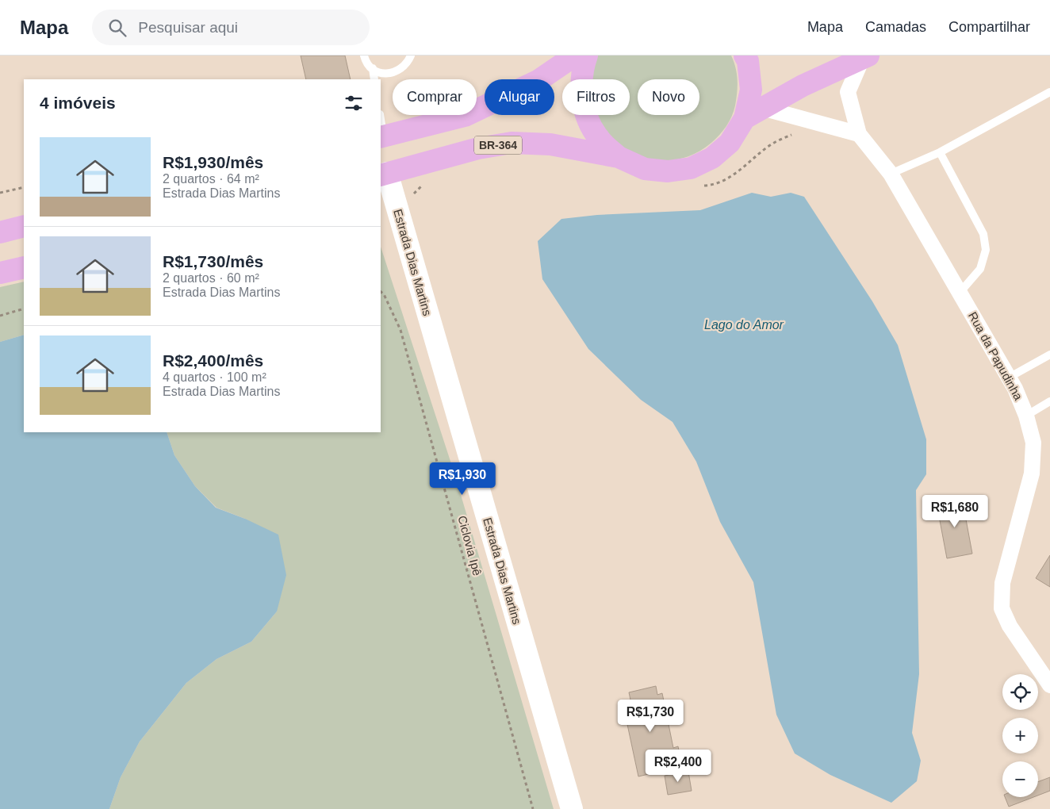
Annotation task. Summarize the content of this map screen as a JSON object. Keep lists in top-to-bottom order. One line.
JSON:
{"streets":{"main road":["BR-364"],"street":["Estrada Dias Martins","Rua da Papudinha"],"path":["Ciclovia Ipê"]},"crossings":[["BR-364","Estrada Dias Martins"],["BR-364","Rua da Papudinha"]],"water":["Lago do Amor"],"page":{"header":"Mapa","search":"Pesquisar aqui","nav":["Mapa","Camadas","Compartilhar"],"chip":["Comprar","Alugar","Filtros","Novo"],"heading":"4 imóveis","list":[{"name":"R$1,930/mês","note":"2 quartos · 64 m² · Estrada Dias Martins"},{"name":"R$1,730/mês","note":"2 quartos · 60 m² · Estrada Dias Martins"},{"name":"R$2,400/mês","note":"4 quartos · 100 m² · Estrada Dias Martins"}],"price":["R$1,930","R$1,680","R$1,730","R$2,400"],"map_buttons":["+","−"]}}
